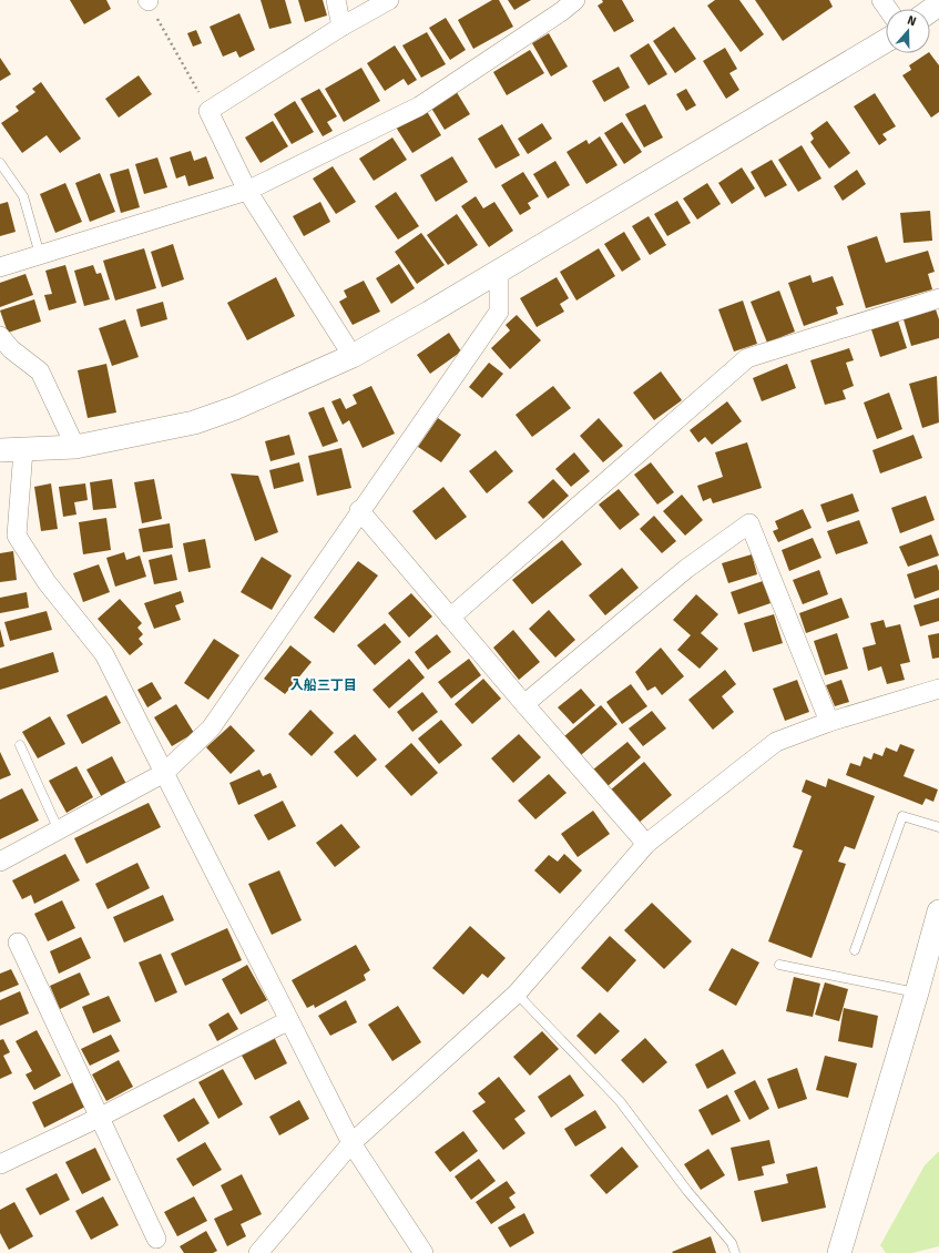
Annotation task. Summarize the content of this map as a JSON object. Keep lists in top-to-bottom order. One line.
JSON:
{"districts":["入船三丁目"],"north":"top"}
